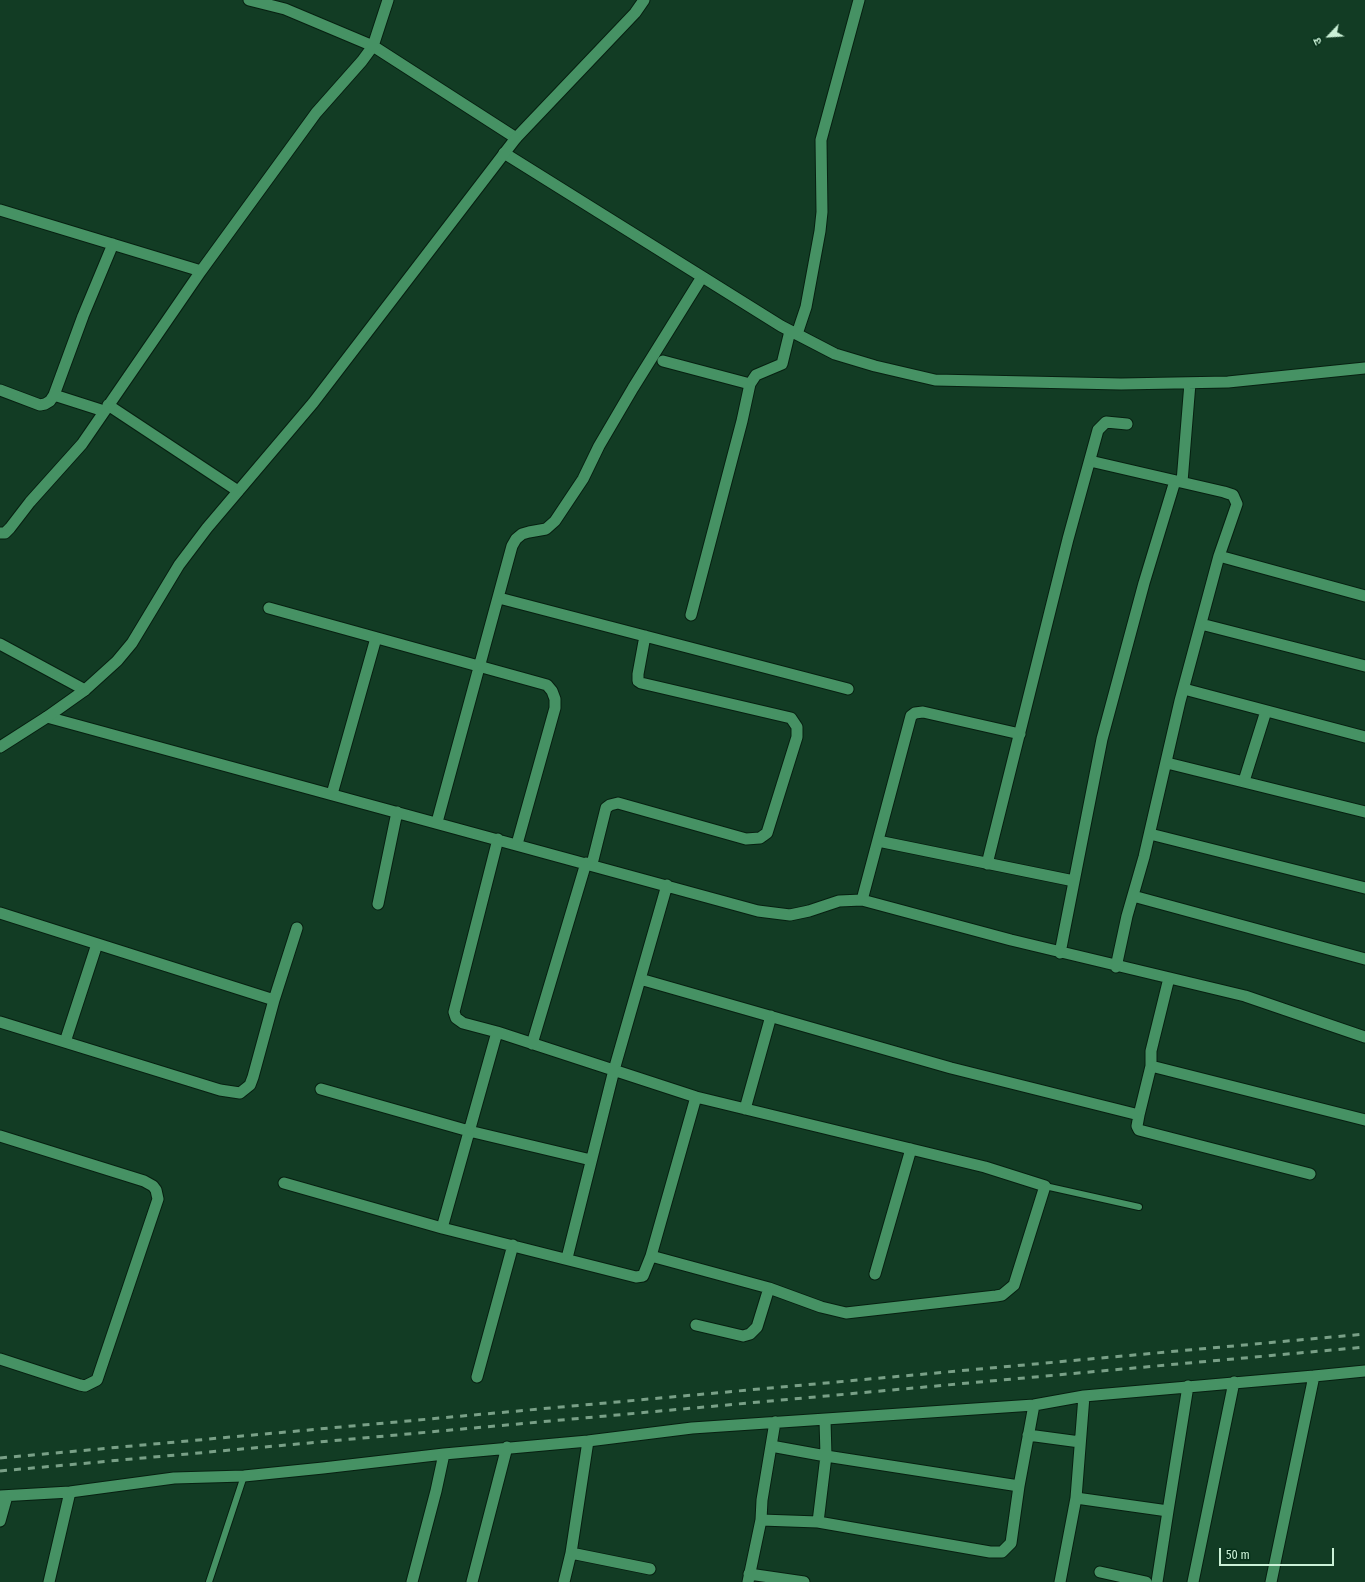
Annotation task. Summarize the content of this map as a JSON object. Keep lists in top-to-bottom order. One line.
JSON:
{"scale_bar":"50 m","north":"bottom left"}
